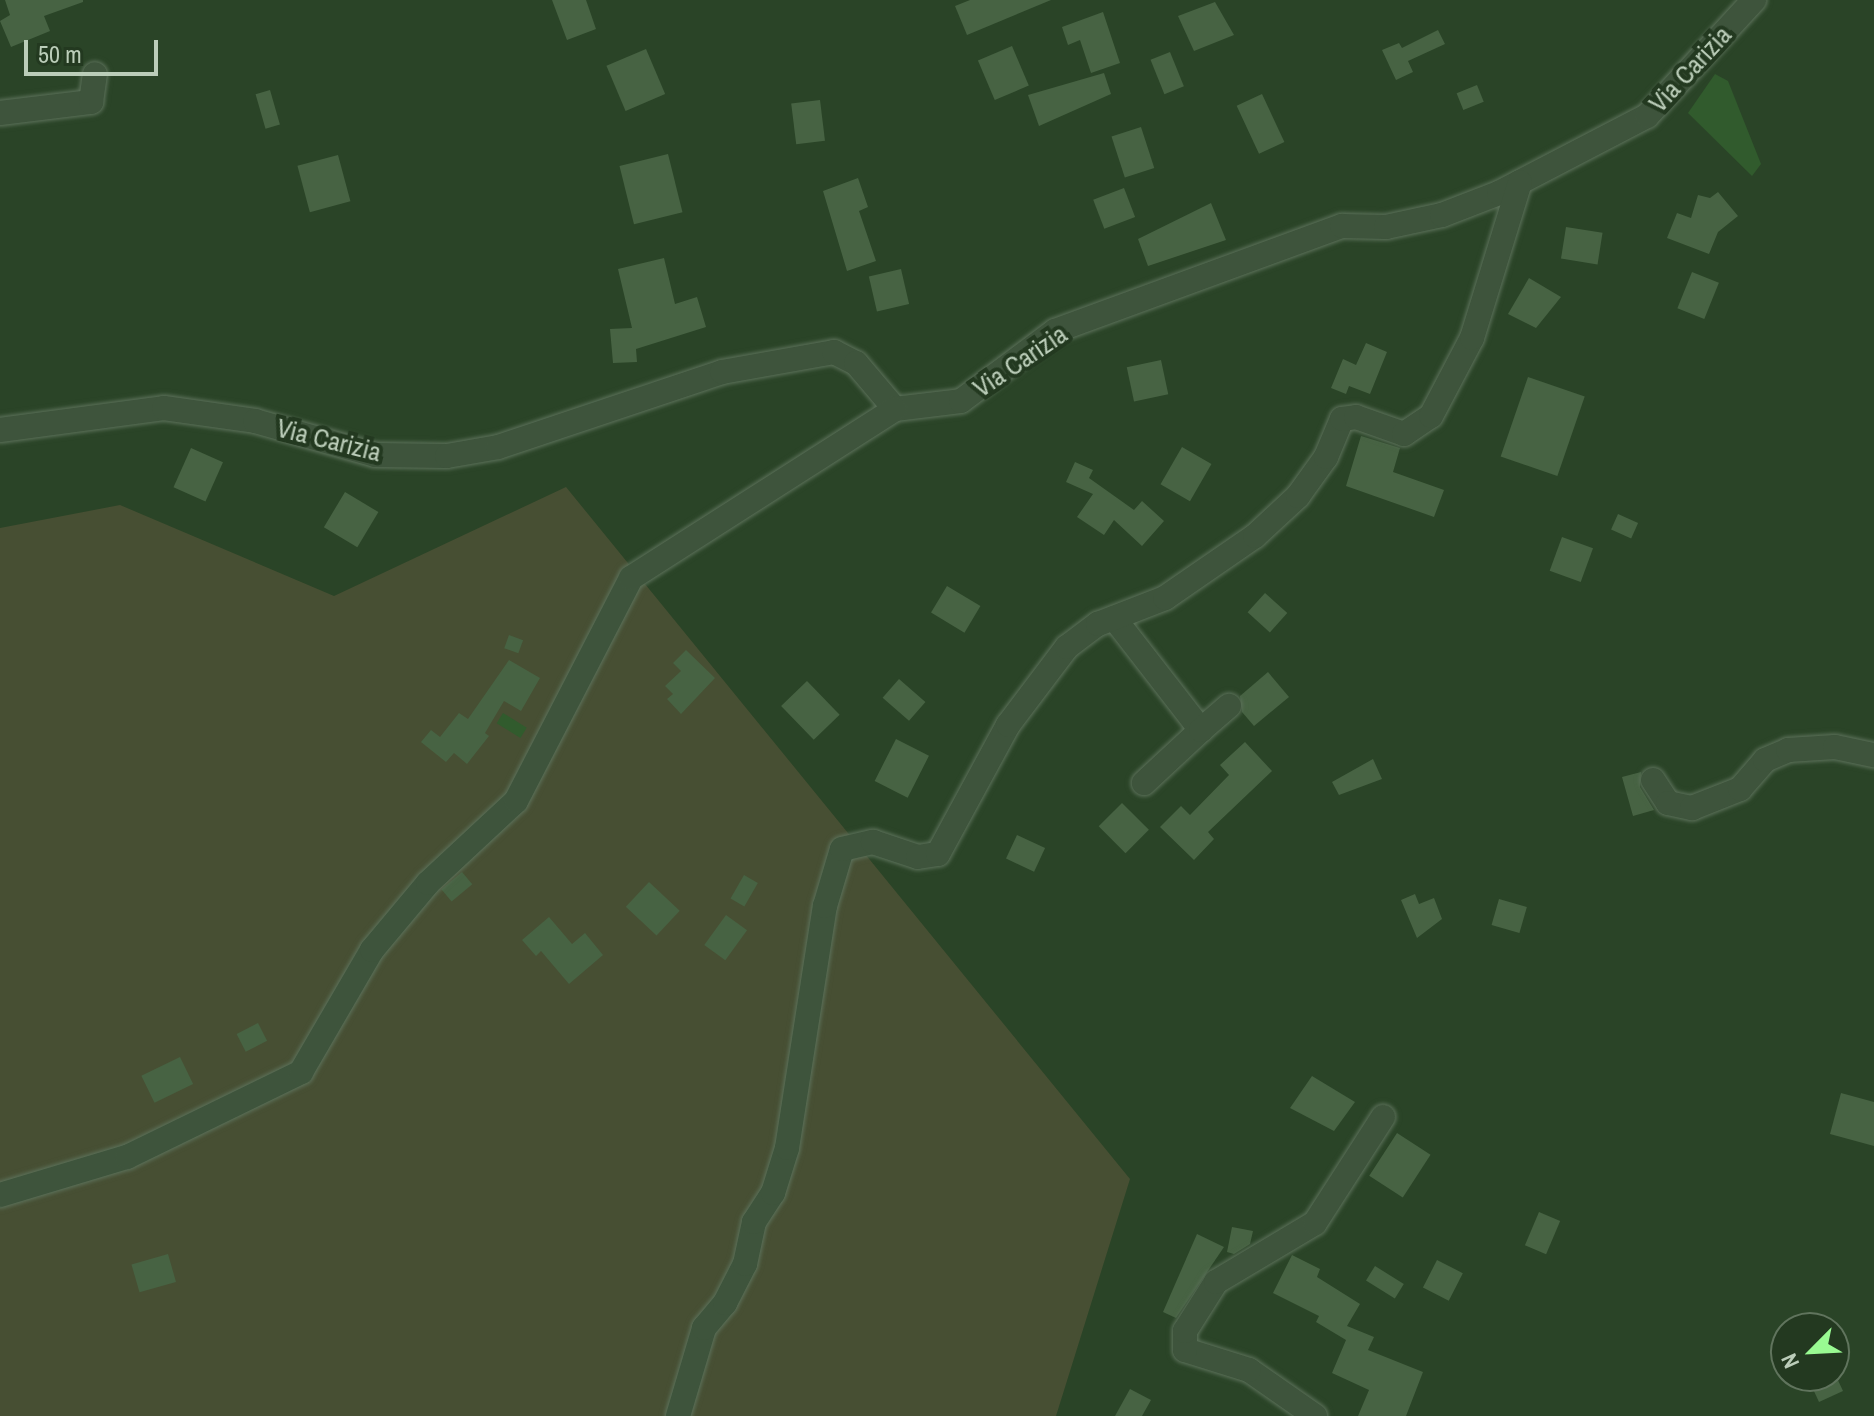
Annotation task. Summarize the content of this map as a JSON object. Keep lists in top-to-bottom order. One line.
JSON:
{"streets":{"street":["Via Carizia"]},"scale_bar":"50 m","north":"bottom left"}
